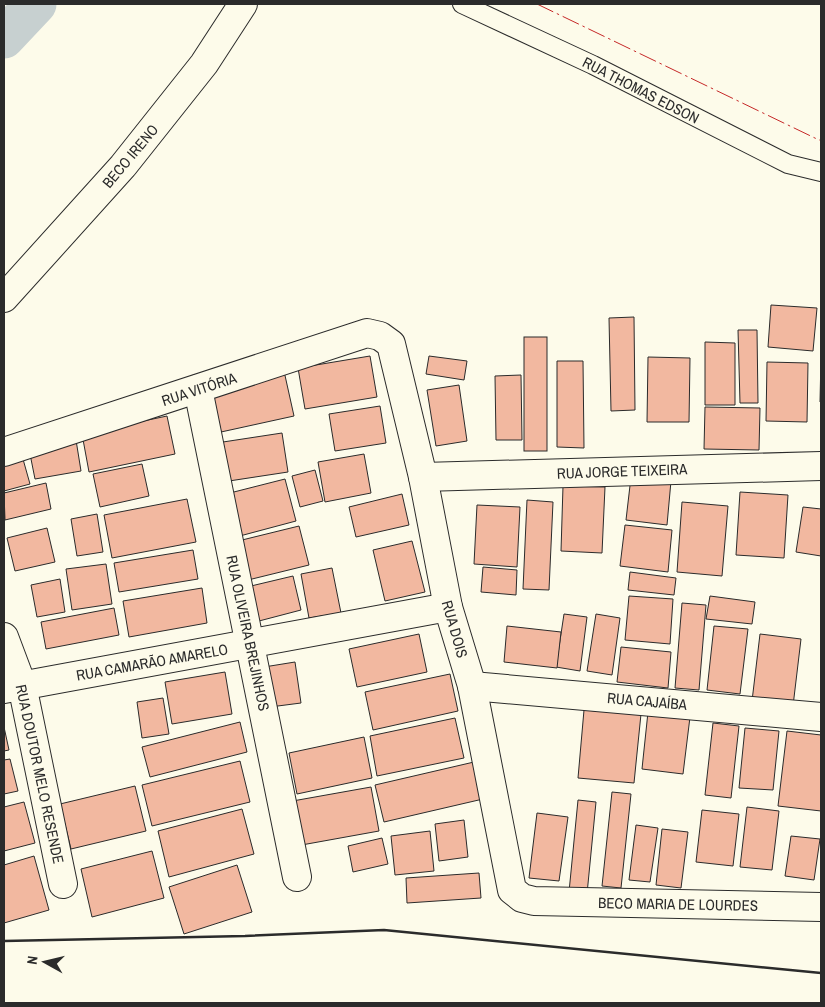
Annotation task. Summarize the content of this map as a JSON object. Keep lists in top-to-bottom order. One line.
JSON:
{"streets":{"street":["BECO IRENO","RUA VITÓRIA","RUA JORGE TEIXEIRA","RUA DOIS","RUA OLIVEIRA BREJINHOS","RUA CAMARÃO AMARELO","RUA CAJAÍBA","RUA DOUTOR MELO RESENDE","BECO MARIA DE LOURDES"],"lane":["RUA THOMAS EDSON"]},"crossings":[["RUA VITÓRIA","RUA DOIS"],["RUA VITÓRIA","RUA OLIVEIRA BREJINHOS"],["RUA JORGE TEIXEIRA","RUA DOIS"],["RUA DOIS","RUA CAMARÃO AMARELO"],["RUA DOIS","RUA CAJAÍBA"],["RUA DOIS","BECO MARIA DE LOURDES"],["RUA OLIVEIRA BREJINHOS","RUA CAMARÃO AMARELO"],["RUA CAMARÃO AMARELO","RUA DOUTOR MELO RESENDE"]],"north":"left"}
